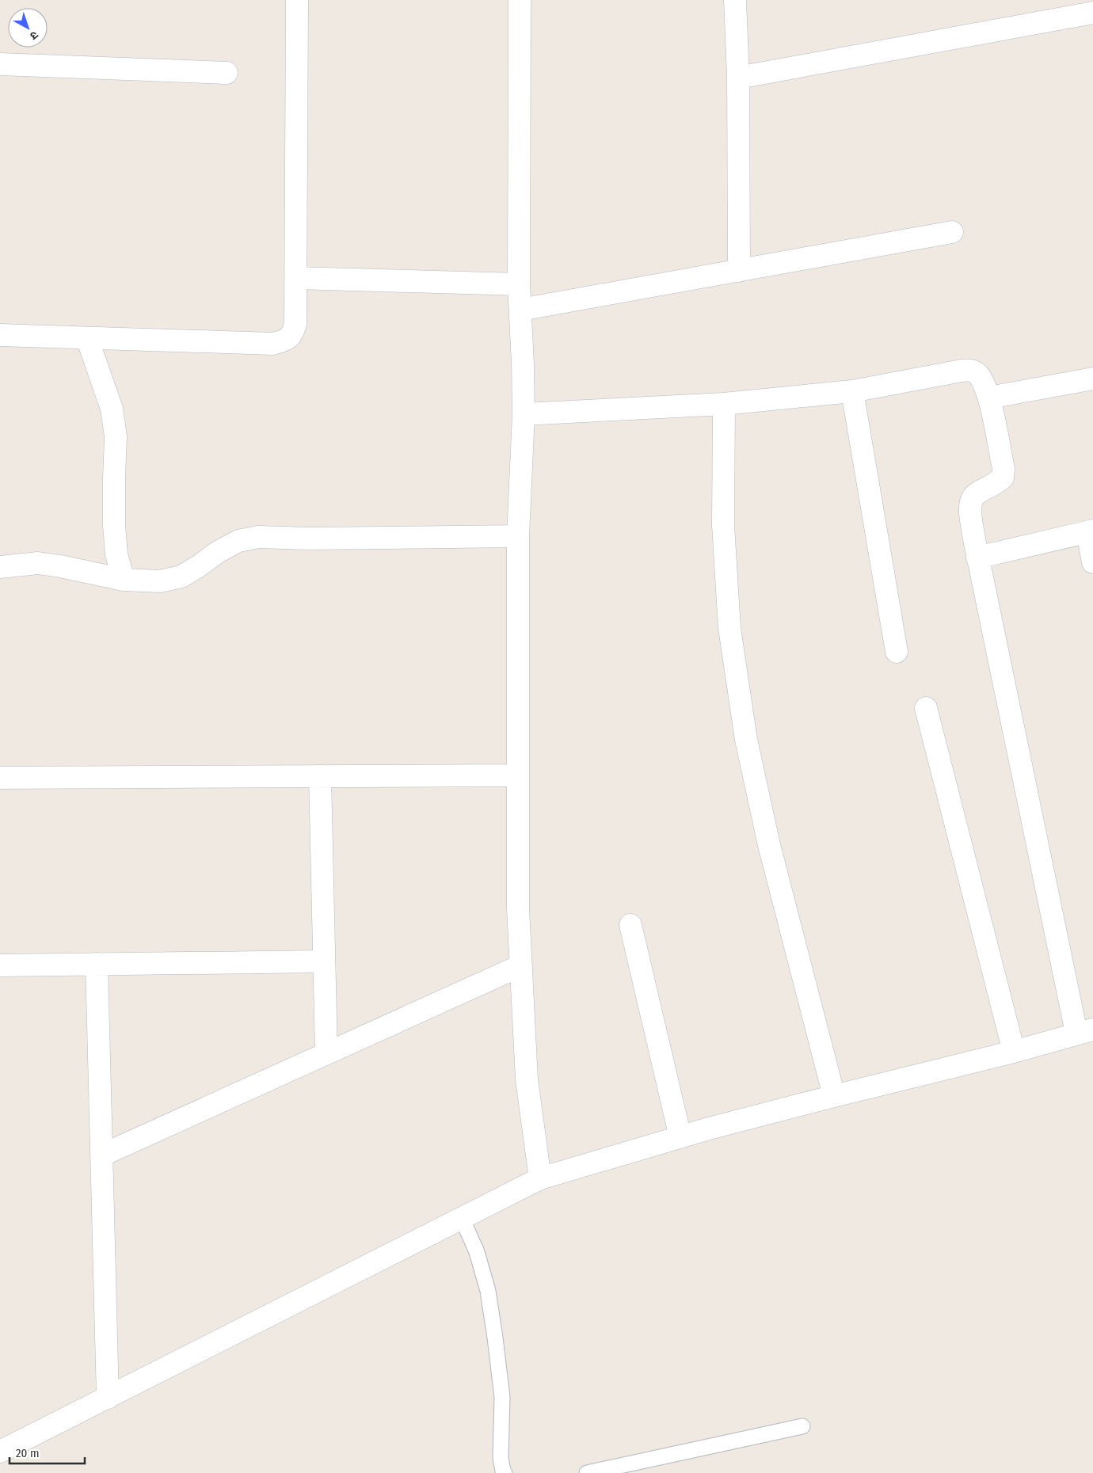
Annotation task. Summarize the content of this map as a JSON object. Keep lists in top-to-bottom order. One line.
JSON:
{"scale_bar":"20 m","north":"bottom right"}
